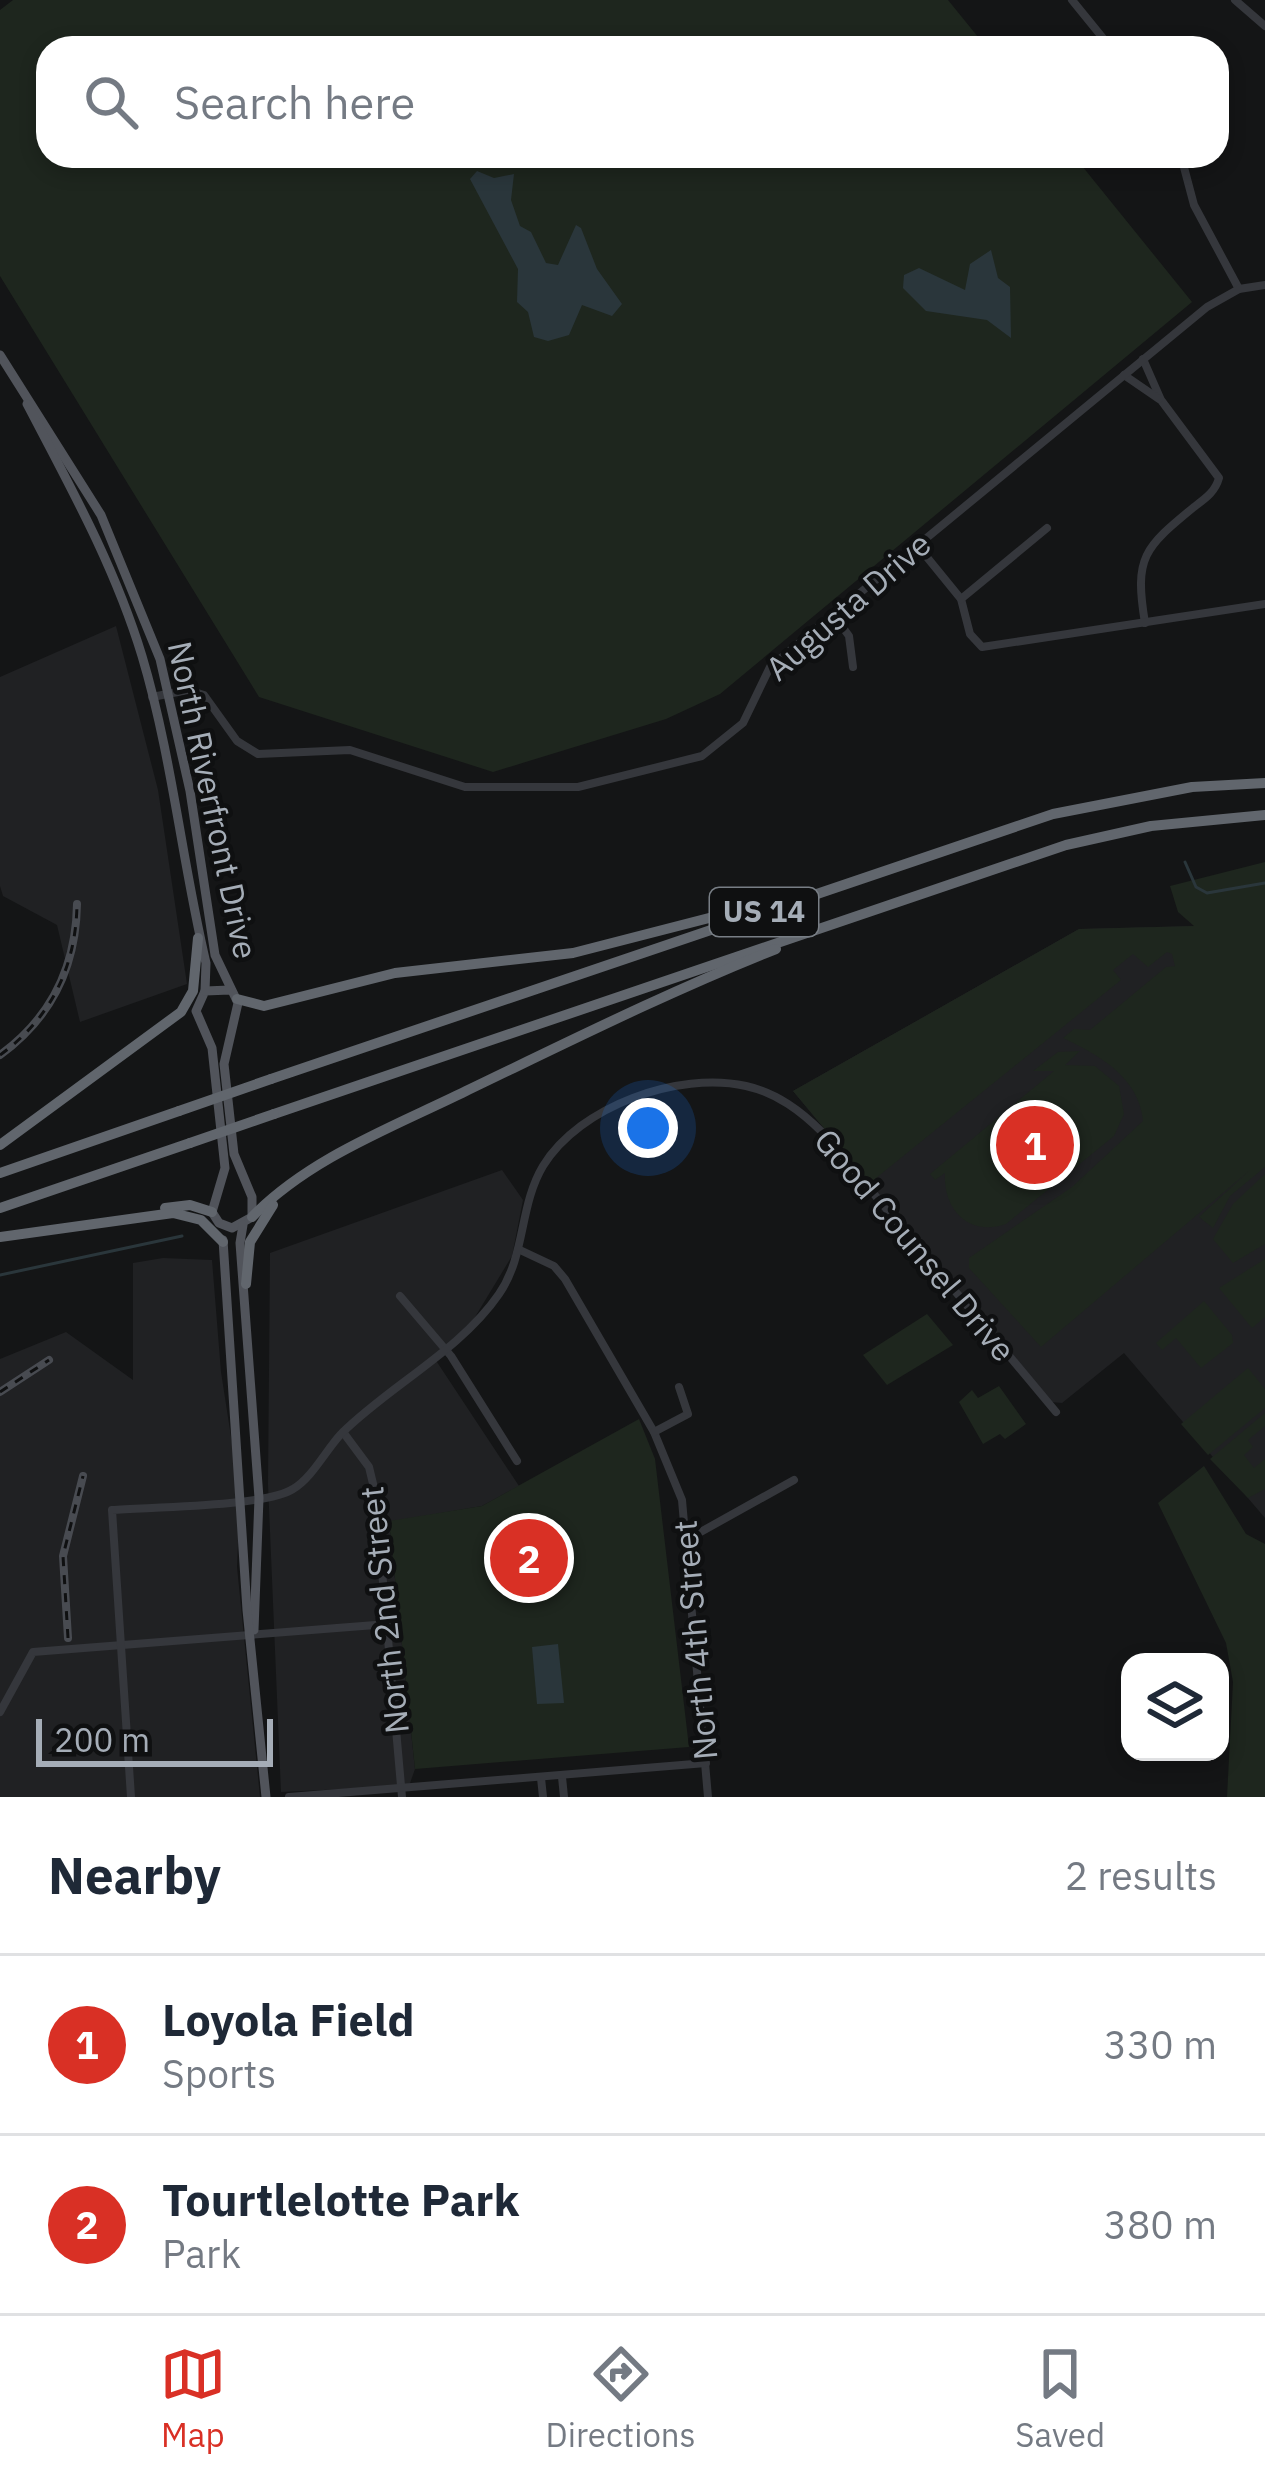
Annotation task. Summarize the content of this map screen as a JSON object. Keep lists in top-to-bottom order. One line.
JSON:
{"streets":{"highway":["US 14"],"main road":["North Riverfront Drive"],"street":["Augusta Drive","Good Counsel Drive","North 2nd Street","North 4th Street"]},"crossings":[["Augusta Drive","North Riverfront Drive"],["Good Counsel Drive","North 2nd Street"],["Good Counsel Drive","North 4th Street"]],"scale_bar":"200 m","page":{"search":"Search here","pins":["1","2"],"scale":"200 m","heading":["Nearby","2 results"],"list":[{"mark":"1","name":"Loyola Field","note":"Sports","value":"330 m"},{"mark":"2","name":"Tourtlelotte Park","note":"Park","value":"380 m"}],"nav":["Map","Directions","Saved"]}}
